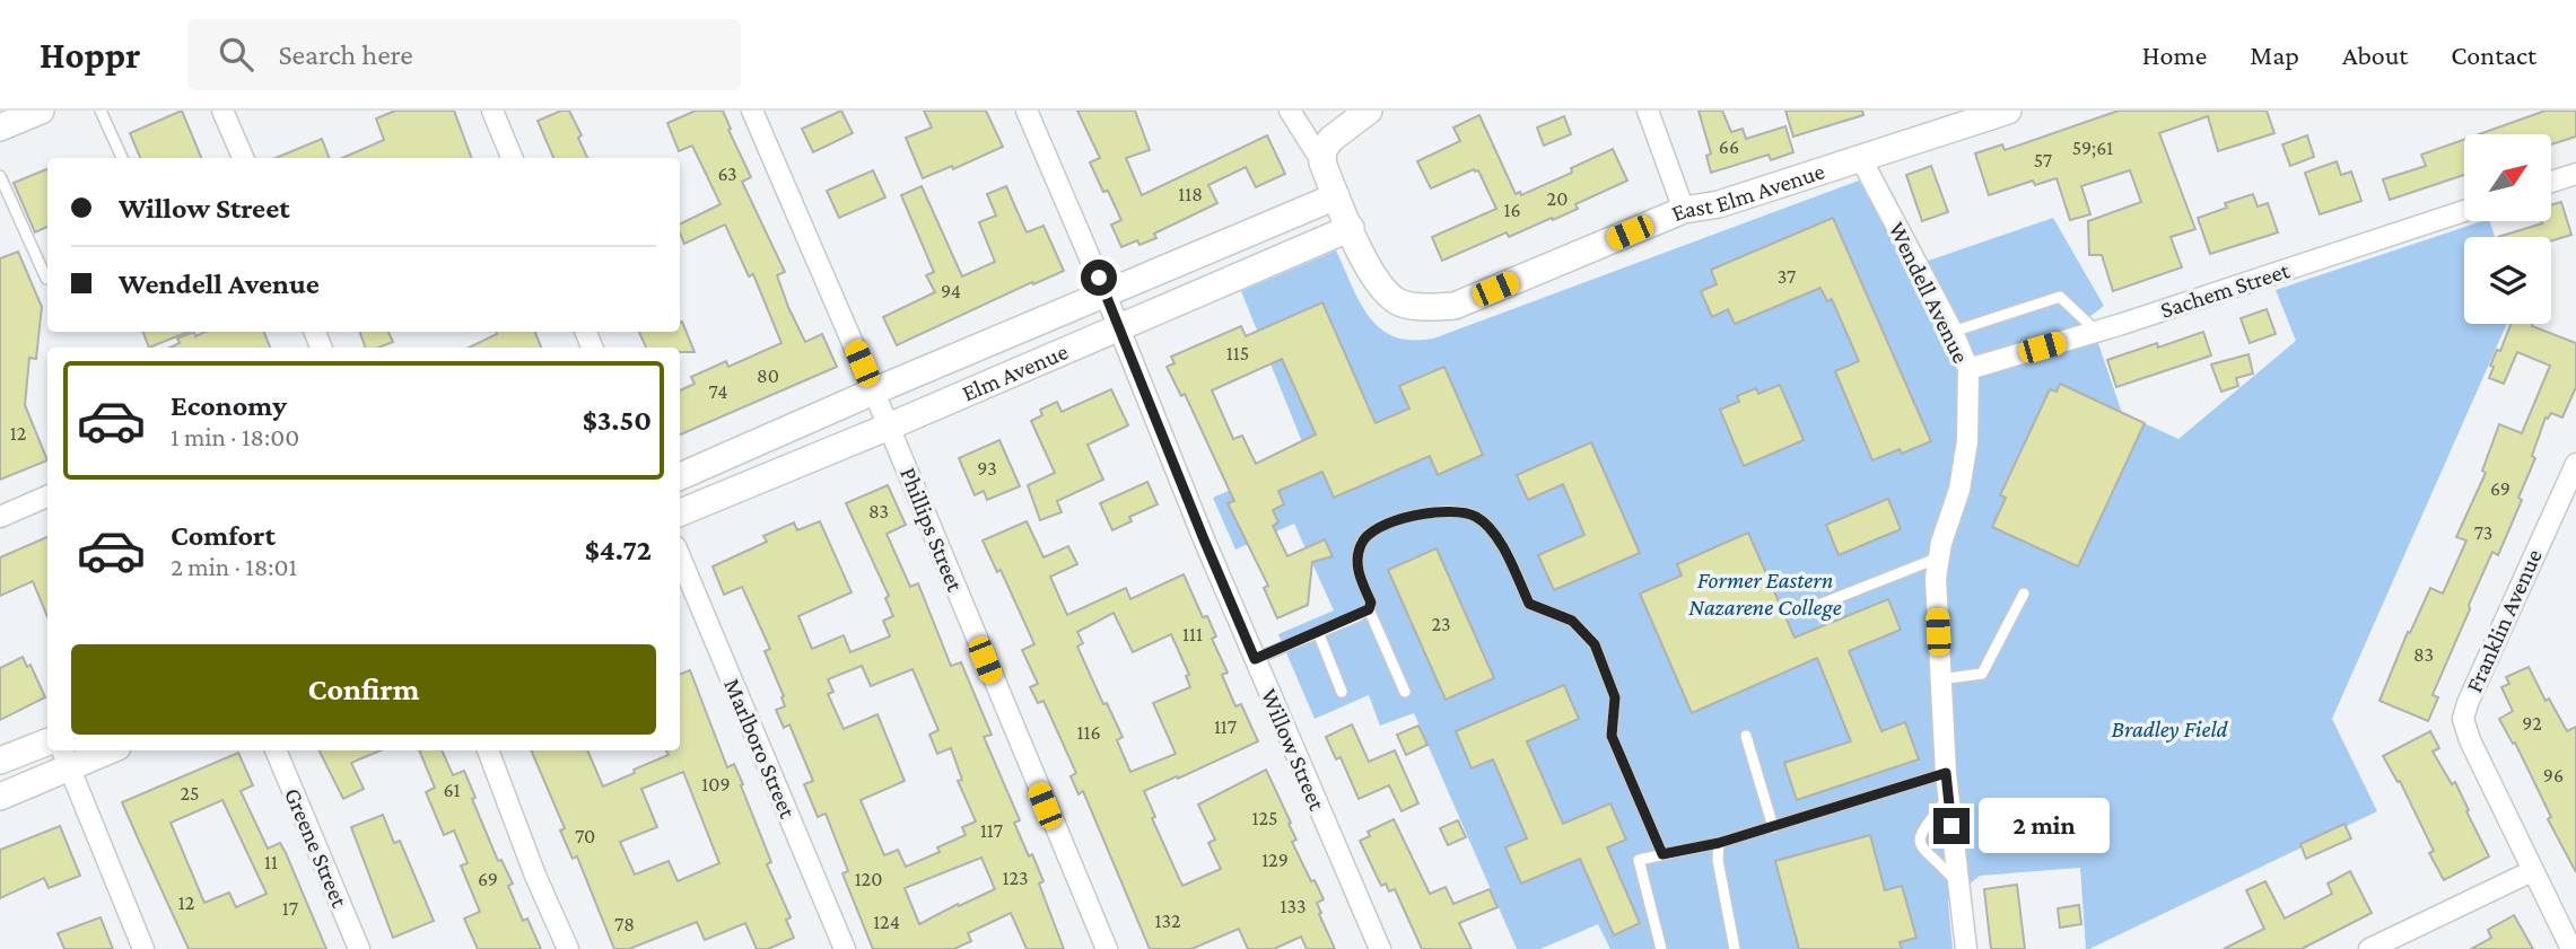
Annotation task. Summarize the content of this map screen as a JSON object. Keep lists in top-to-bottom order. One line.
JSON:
{"streets":{"street":["East Elm Avenue","Sachem Street","Wendell Avenue","Elm Avenue","Phillips Street","Franklin Avenue","Marlboro Street","Willow Street","Greene Street"]},"crossings":[["East Elm Avenue","Wendell Avenue"],["East Elm Avenue","Elm Avenue"],["Sachem Street","Wendell Avenue"],["Elm Avenue","Phillips Street"],["Elm Avenue","Willow Street"]],"parks":["Former Eastern Nazarene College","Bradley Field"],"house_numbers":["66","59;61","57","63","118","20","16","37","94","115","80","74","12","93","69","83","73","23","111","83","92","117","116","96","109","61","25","125","117","70","129","11","123","69","120","12","133","17","132","124","78"],"north":"top right","page":{"header":"Hoppr","search":"Search here","nav":["Home","Map","About","Contact"],"banner":["Willow Street","Wendell Avenue"],"list":[{"name":"Economy","note":"1 min · 18:00","value":"$3.50"},{"name":"Comfort","note":"2 min · 18:01","value":"$4.72"}],"buttons":"Confirm","bubble":"2 min"}}
